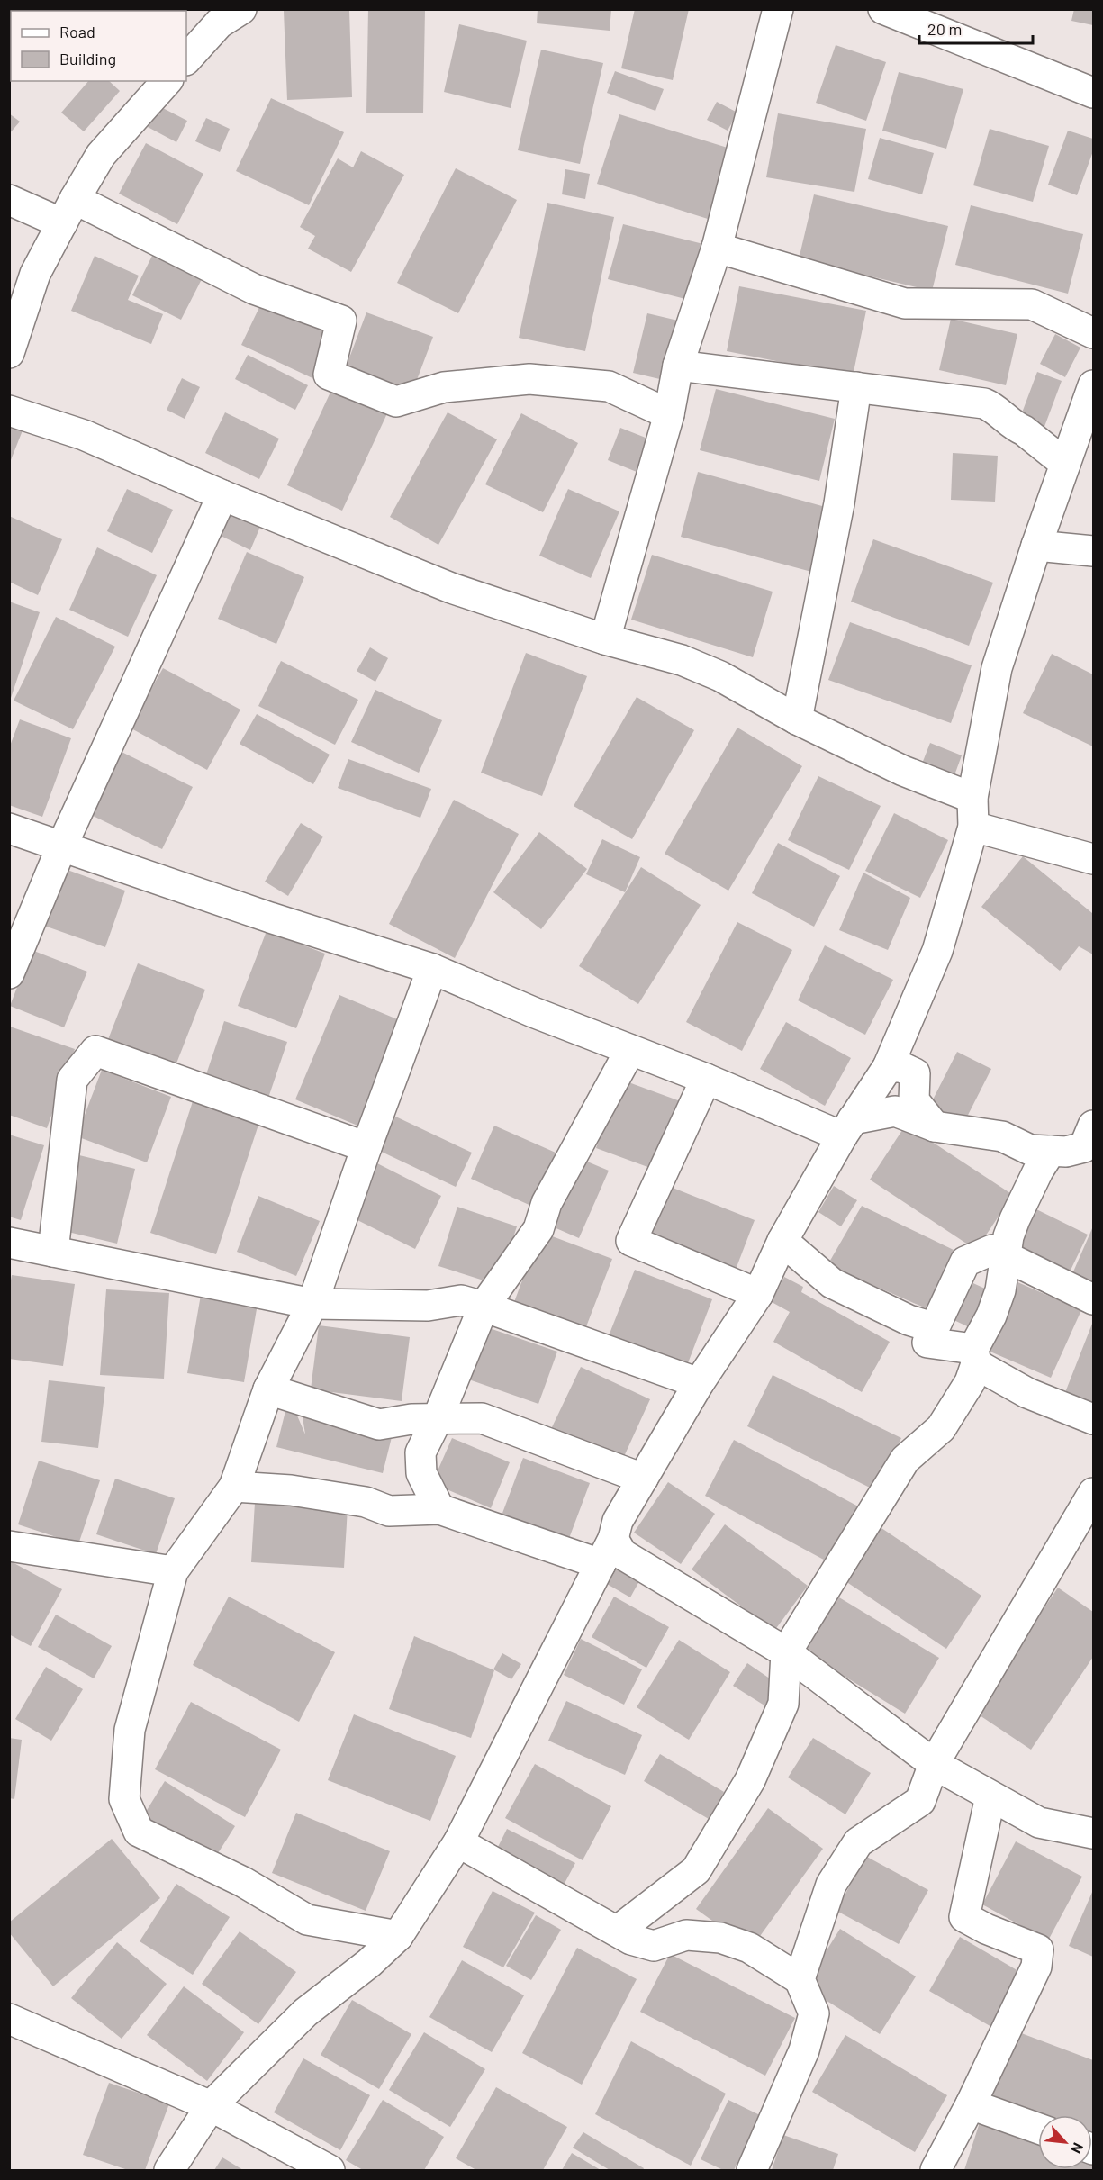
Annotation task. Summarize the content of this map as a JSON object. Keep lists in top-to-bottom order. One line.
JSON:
{"legend":["Road","Building"],"scale_bar":"20 m","north":"bottom right"}
